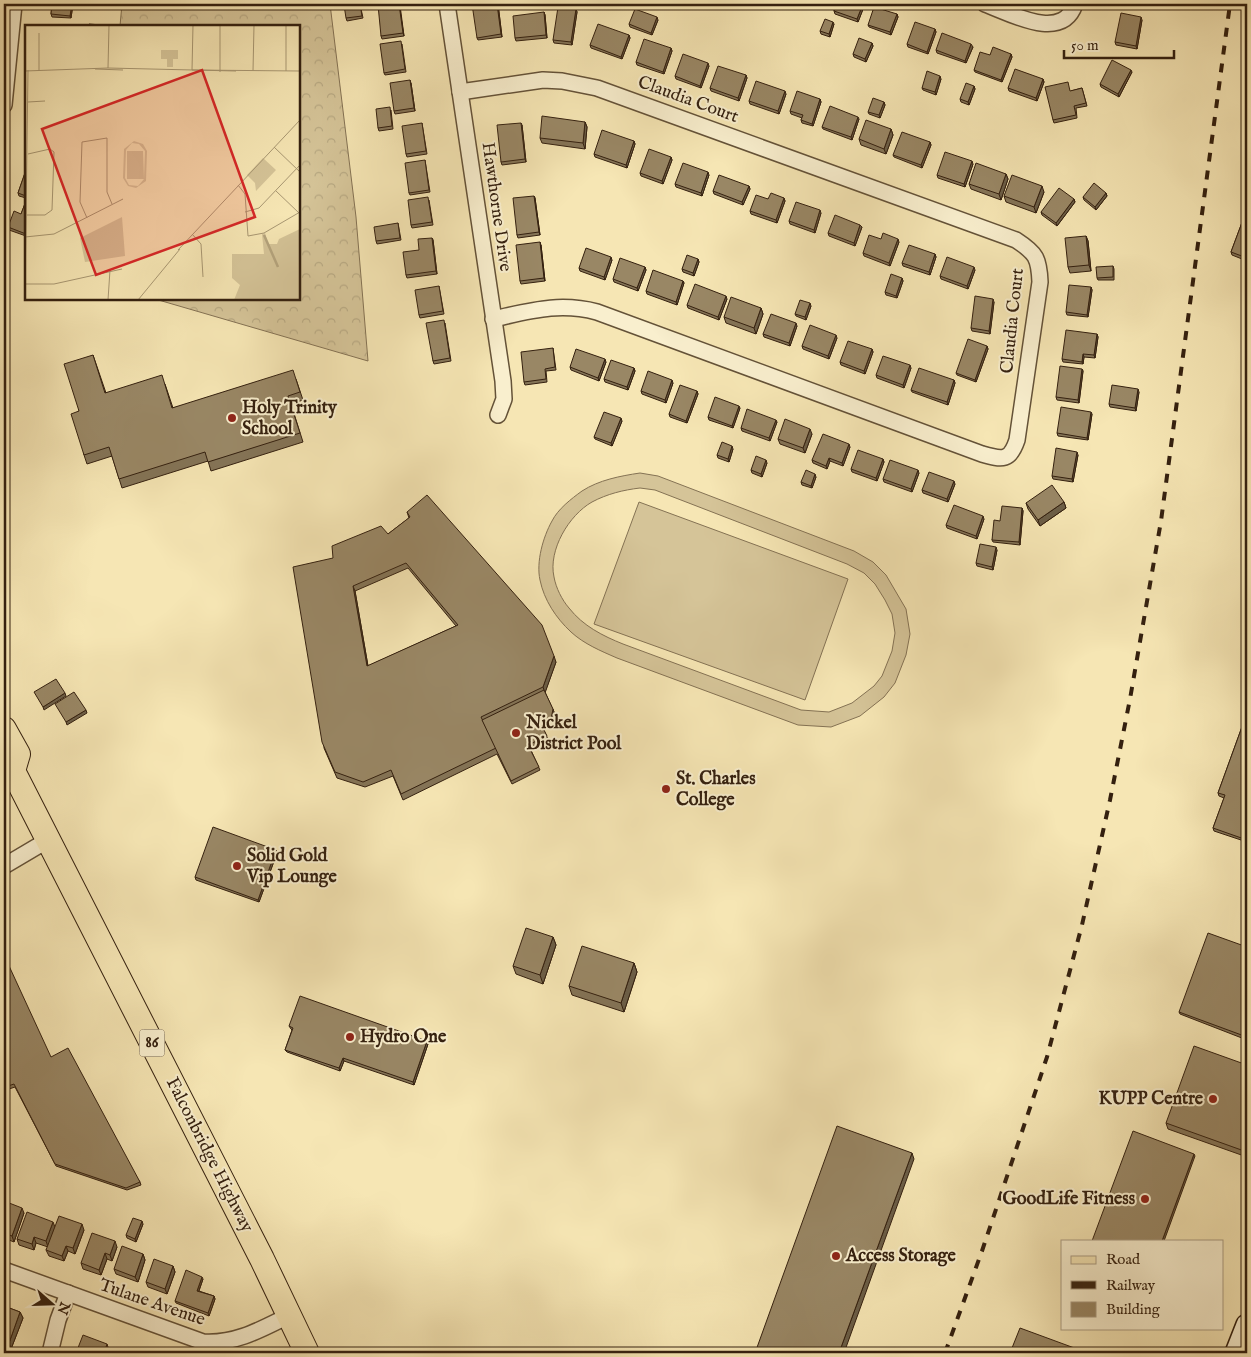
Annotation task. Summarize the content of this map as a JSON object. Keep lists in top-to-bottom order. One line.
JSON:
{"streets":{"main road":["86","Falconbridge Highway"],"street":["Claudia Court","Hawthorne Drive","Tulane Avenue"]},"crossings":[["Claudia Court","Hawthorne Drive"],["Falconbridge Highway","Tulane Avenue"]],"places":["Holy Trinity School","Nickel District Pool","St. Charles College","Solid Gold Vip Lounge","Hydro One","KUPP Centre","GoodLife Fitness","Access Storage"],"legend":["Road","Railway","Building"],"scale_bar":"50 m","north":"right"}
